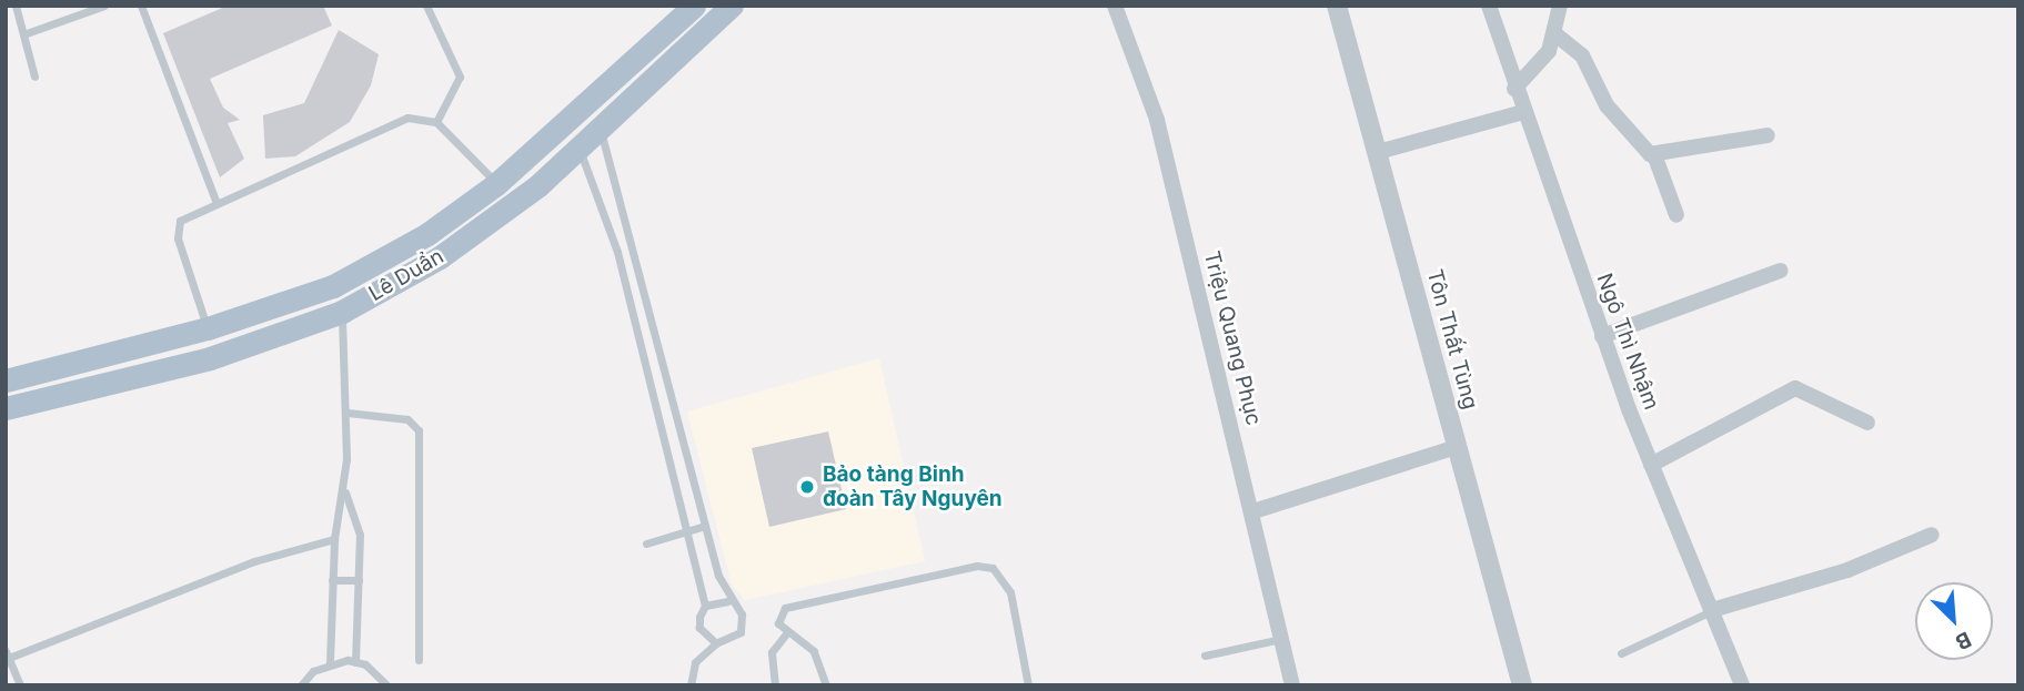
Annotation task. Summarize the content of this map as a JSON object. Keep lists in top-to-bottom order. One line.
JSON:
{"streets":{"main road":["Lê Duẩn"],"street":["Triệu Quang Phục","Tôn Thất Tùng","Ngô Thì Nhậm"]},"places":["Bảo tàng Binh đoàn Tây Nguyên"],"north":"bottom right"}
